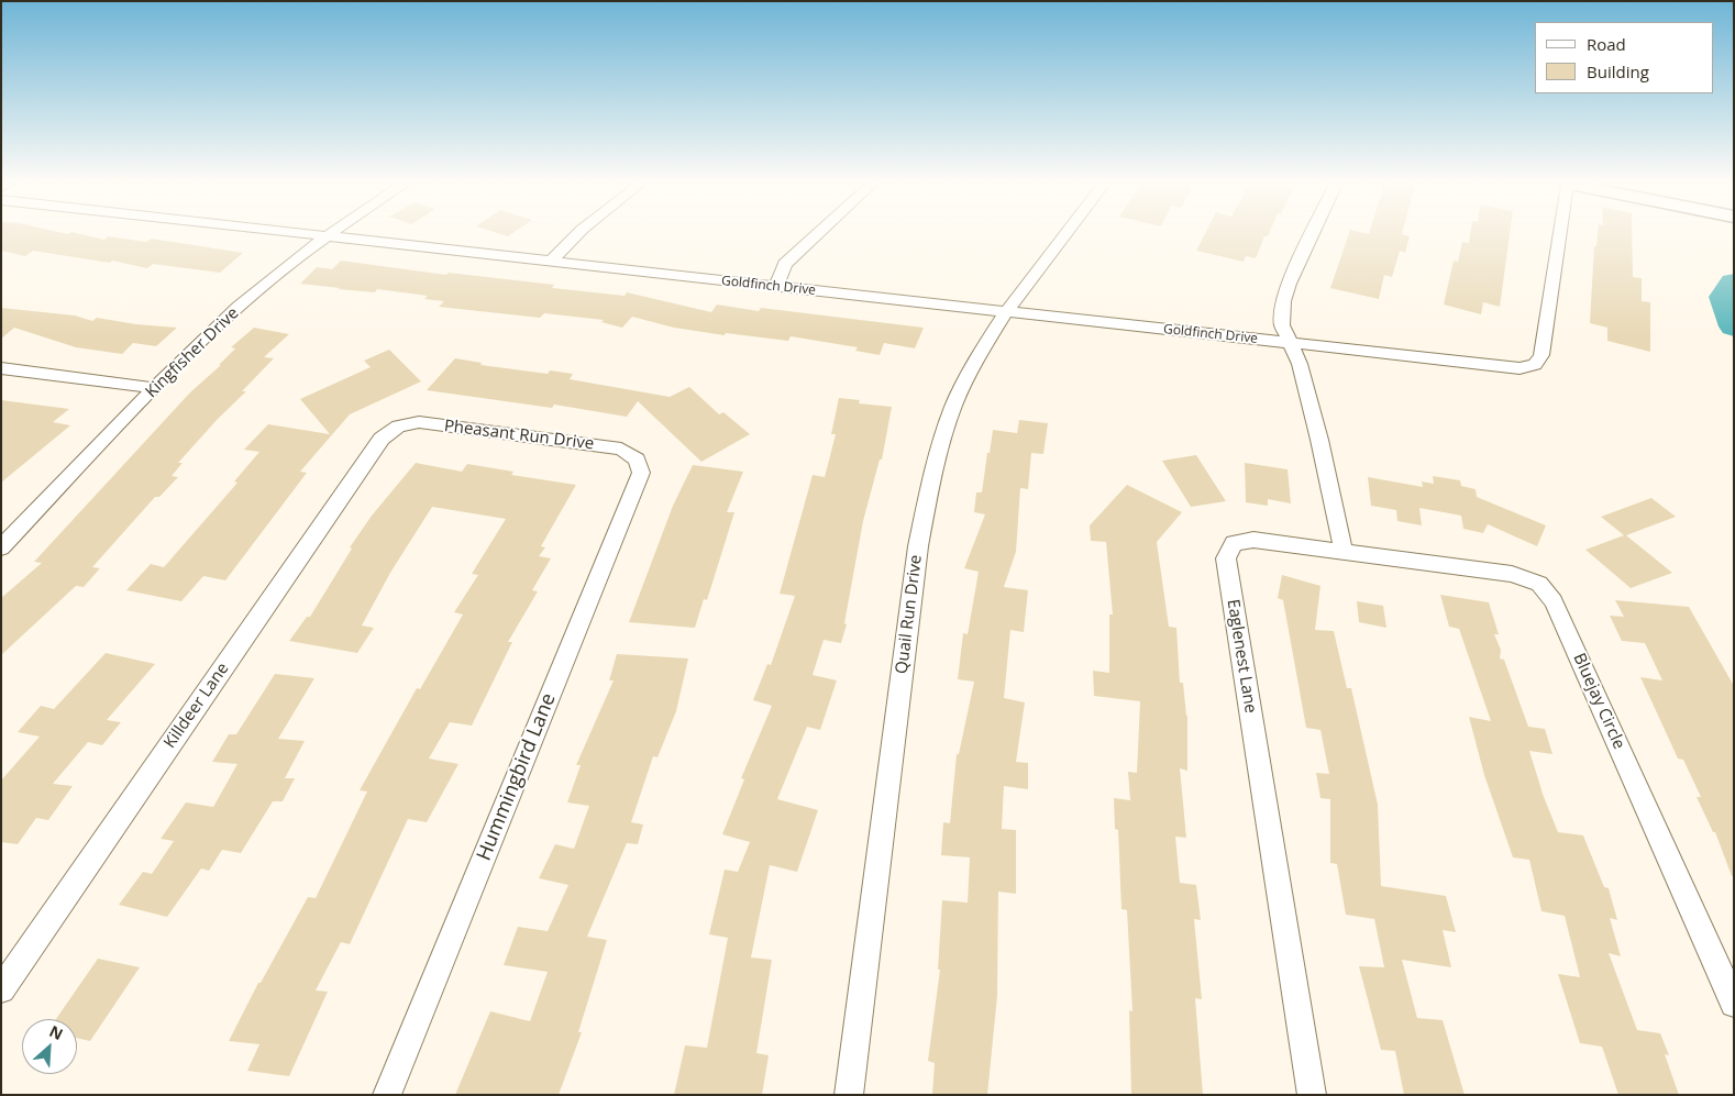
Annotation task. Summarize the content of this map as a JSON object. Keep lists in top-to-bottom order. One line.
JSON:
{"streets":{"street":["Goldfinch Drive","Kingfisher Drive","Pheasant Run Drive","Quail Run Drive","Eaglenest Lane","Bluejay Circle","Killdeer Lane","Hummingbird Lane"]},"crossings":[["Goldfinch Drive","Kingfisher Drive"],["Goldfinch Drive","Quail Run Drive"],["Pheasant Run Drive","Killdeer Lane"],["Pheasant Run Drive","Hummingbird Lane"],["Eaglenest Lane","Bluejay Circle"]],"legend":["Road","Building"],"north":"top right"}
